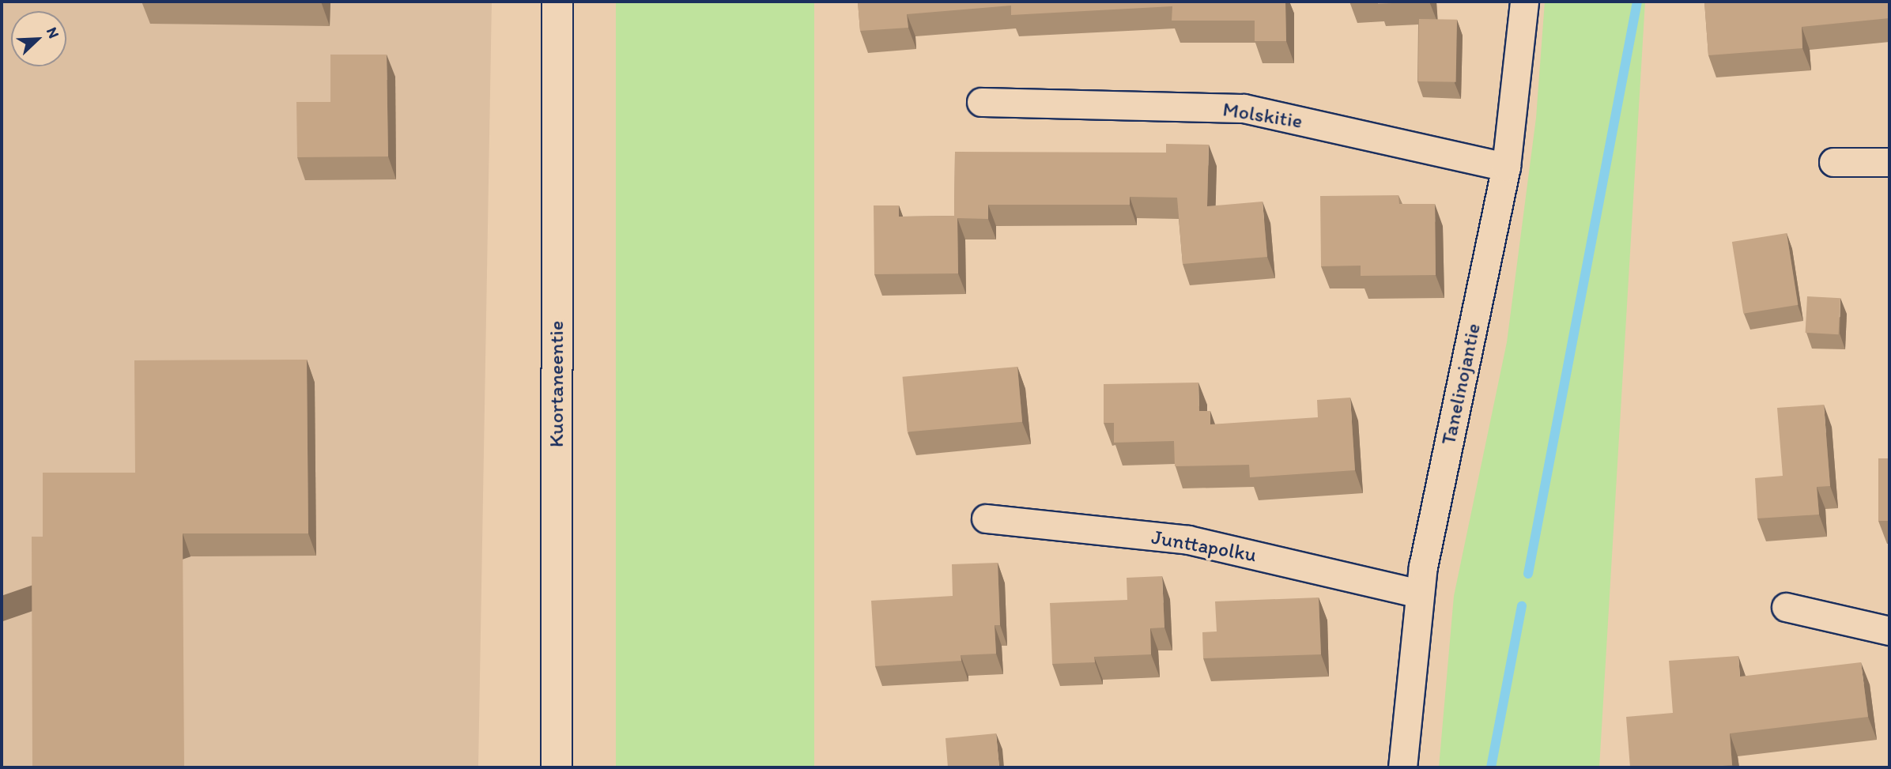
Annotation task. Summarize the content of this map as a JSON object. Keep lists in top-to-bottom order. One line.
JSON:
{"streets":{"highway":["Kuortaneentie"],"street":["Molskitie","Tanelinojantie","Junttapolku"]},"crossings":[["Molskitie","Tanelinojantie"],["Tanelinojantie","Junttapolku"]],"north":"top right"}
